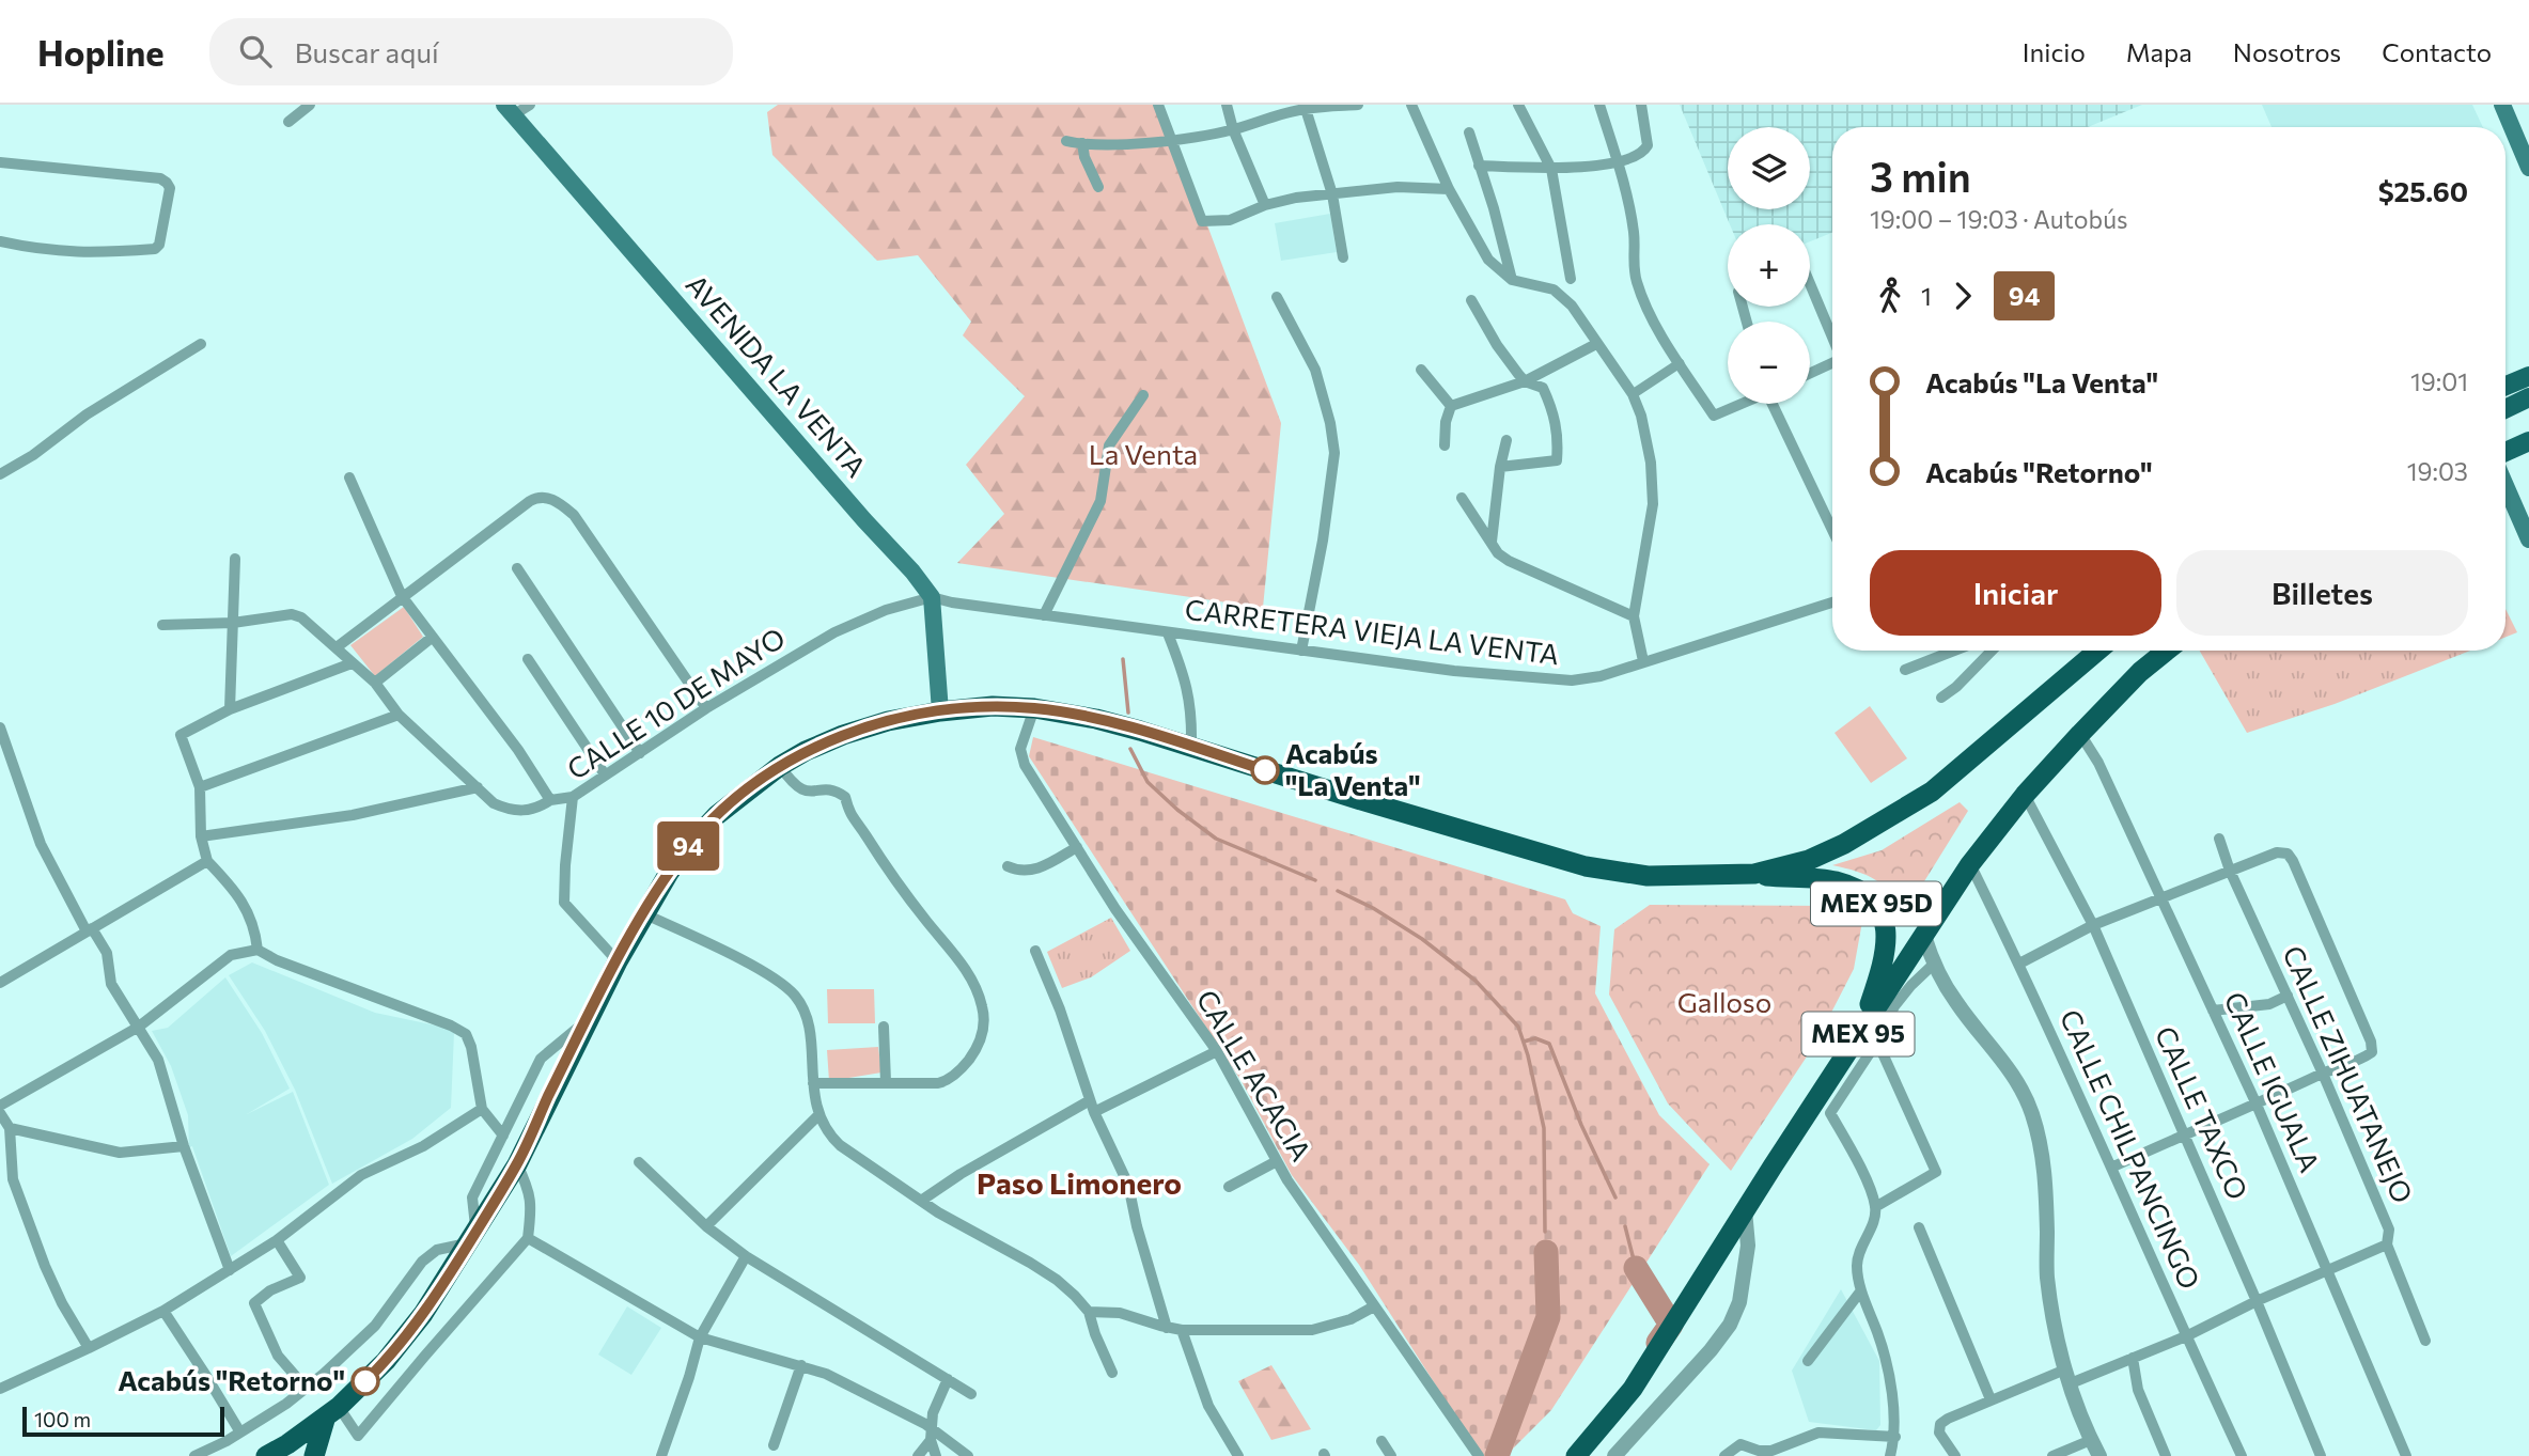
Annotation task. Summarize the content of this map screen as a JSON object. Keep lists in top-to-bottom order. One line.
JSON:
{"streets":{"highway":["MEX 95D","MEX 95"],"main road":["AVENIDA LA VENTA"],"street":["CARRETERA VIEJA LA VENTA","CALLE 10 DE MAYO","CALLE ZIHUATANEJO","CALLE ACACIA","CALLE IGUALA","CALLE TAXCO","CALLE CHILPANCINGO"]},"crossings":[["AVENIDA LA VENTA","CARRETERA VIEJA LA VENTA"],["AVENIDA LA VENTA","CALLE 10 DE MAYO"],["CARRETERA VIEJA LA VENTA","CALLE 10 DE MAYO"],["MEX 95D","MEX 95"],["MEX 95","CALLE IGUALA"],["MEX 95","CALLE TAXCO"],["MEX 95","CALLE CHILPANCINGO"]],"districts":["Paso Limonero"],"parks":["La Venta","Galloso"],"places":["Acabús \"La Venta\"","Acabús \"Retorno\""],"lines":["bus line 94"],"scale_bar":"100 m","page":{"header":"Hopline","search":"Buscar aquí","nav":["Inicio","Mapa","Nosotros","Contacto"],"on_map":"94","map_buttons":["+","−"],"heading":["3 min","19:00 – 19:03 · Autobús","$25.60"],"legs":["1","94"],"list":[{"name":"Acabús \"La Venta\"","value":"19:01"},{"name":"Acabús \"Retorno\"","value":"19:03"}],"buttons":["Iniciar","Billetes"],"scale":"100 m"}}
